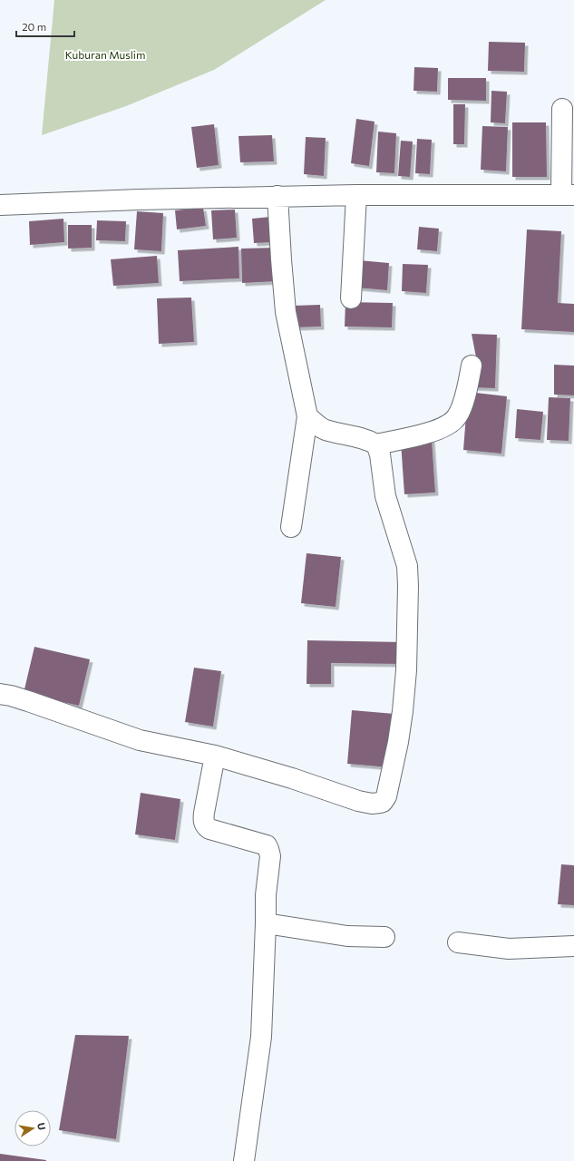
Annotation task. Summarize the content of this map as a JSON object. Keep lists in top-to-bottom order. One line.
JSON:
{"parks":["Kuburan Muslim"],"scale_bar":"20 m","north":"right"}
